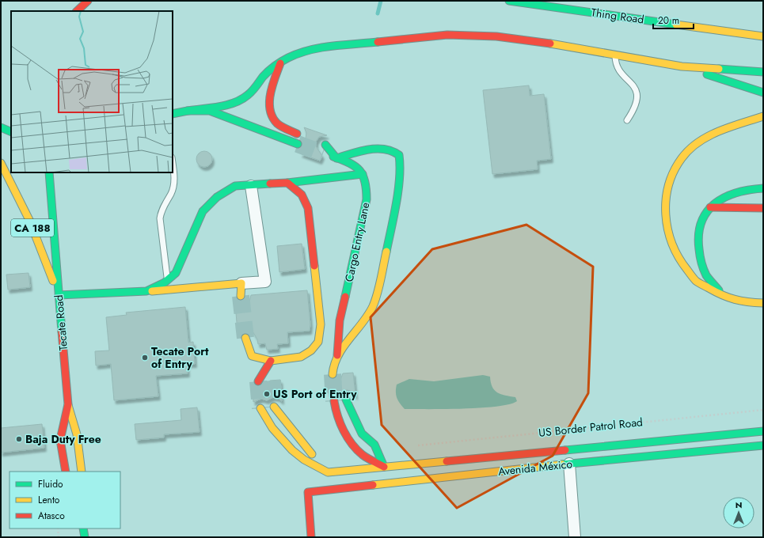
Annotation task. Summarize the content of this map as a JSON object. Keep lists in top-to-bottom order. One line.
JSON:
{"streets":{"main road":["Thing Road","CA 188","Cargo Entry Lane","Tecate Road","Avenida México"],"path":["US Border Patrol Road"]},"crossings":[["CA 188","Tecate Road"]],"places":["Tecate Port of Entry","US Port of Entry","Baja Duty Free"],"legend":["Fluido","Lento","Atasco"],"scale_bar":"20 m","north":"top"}
